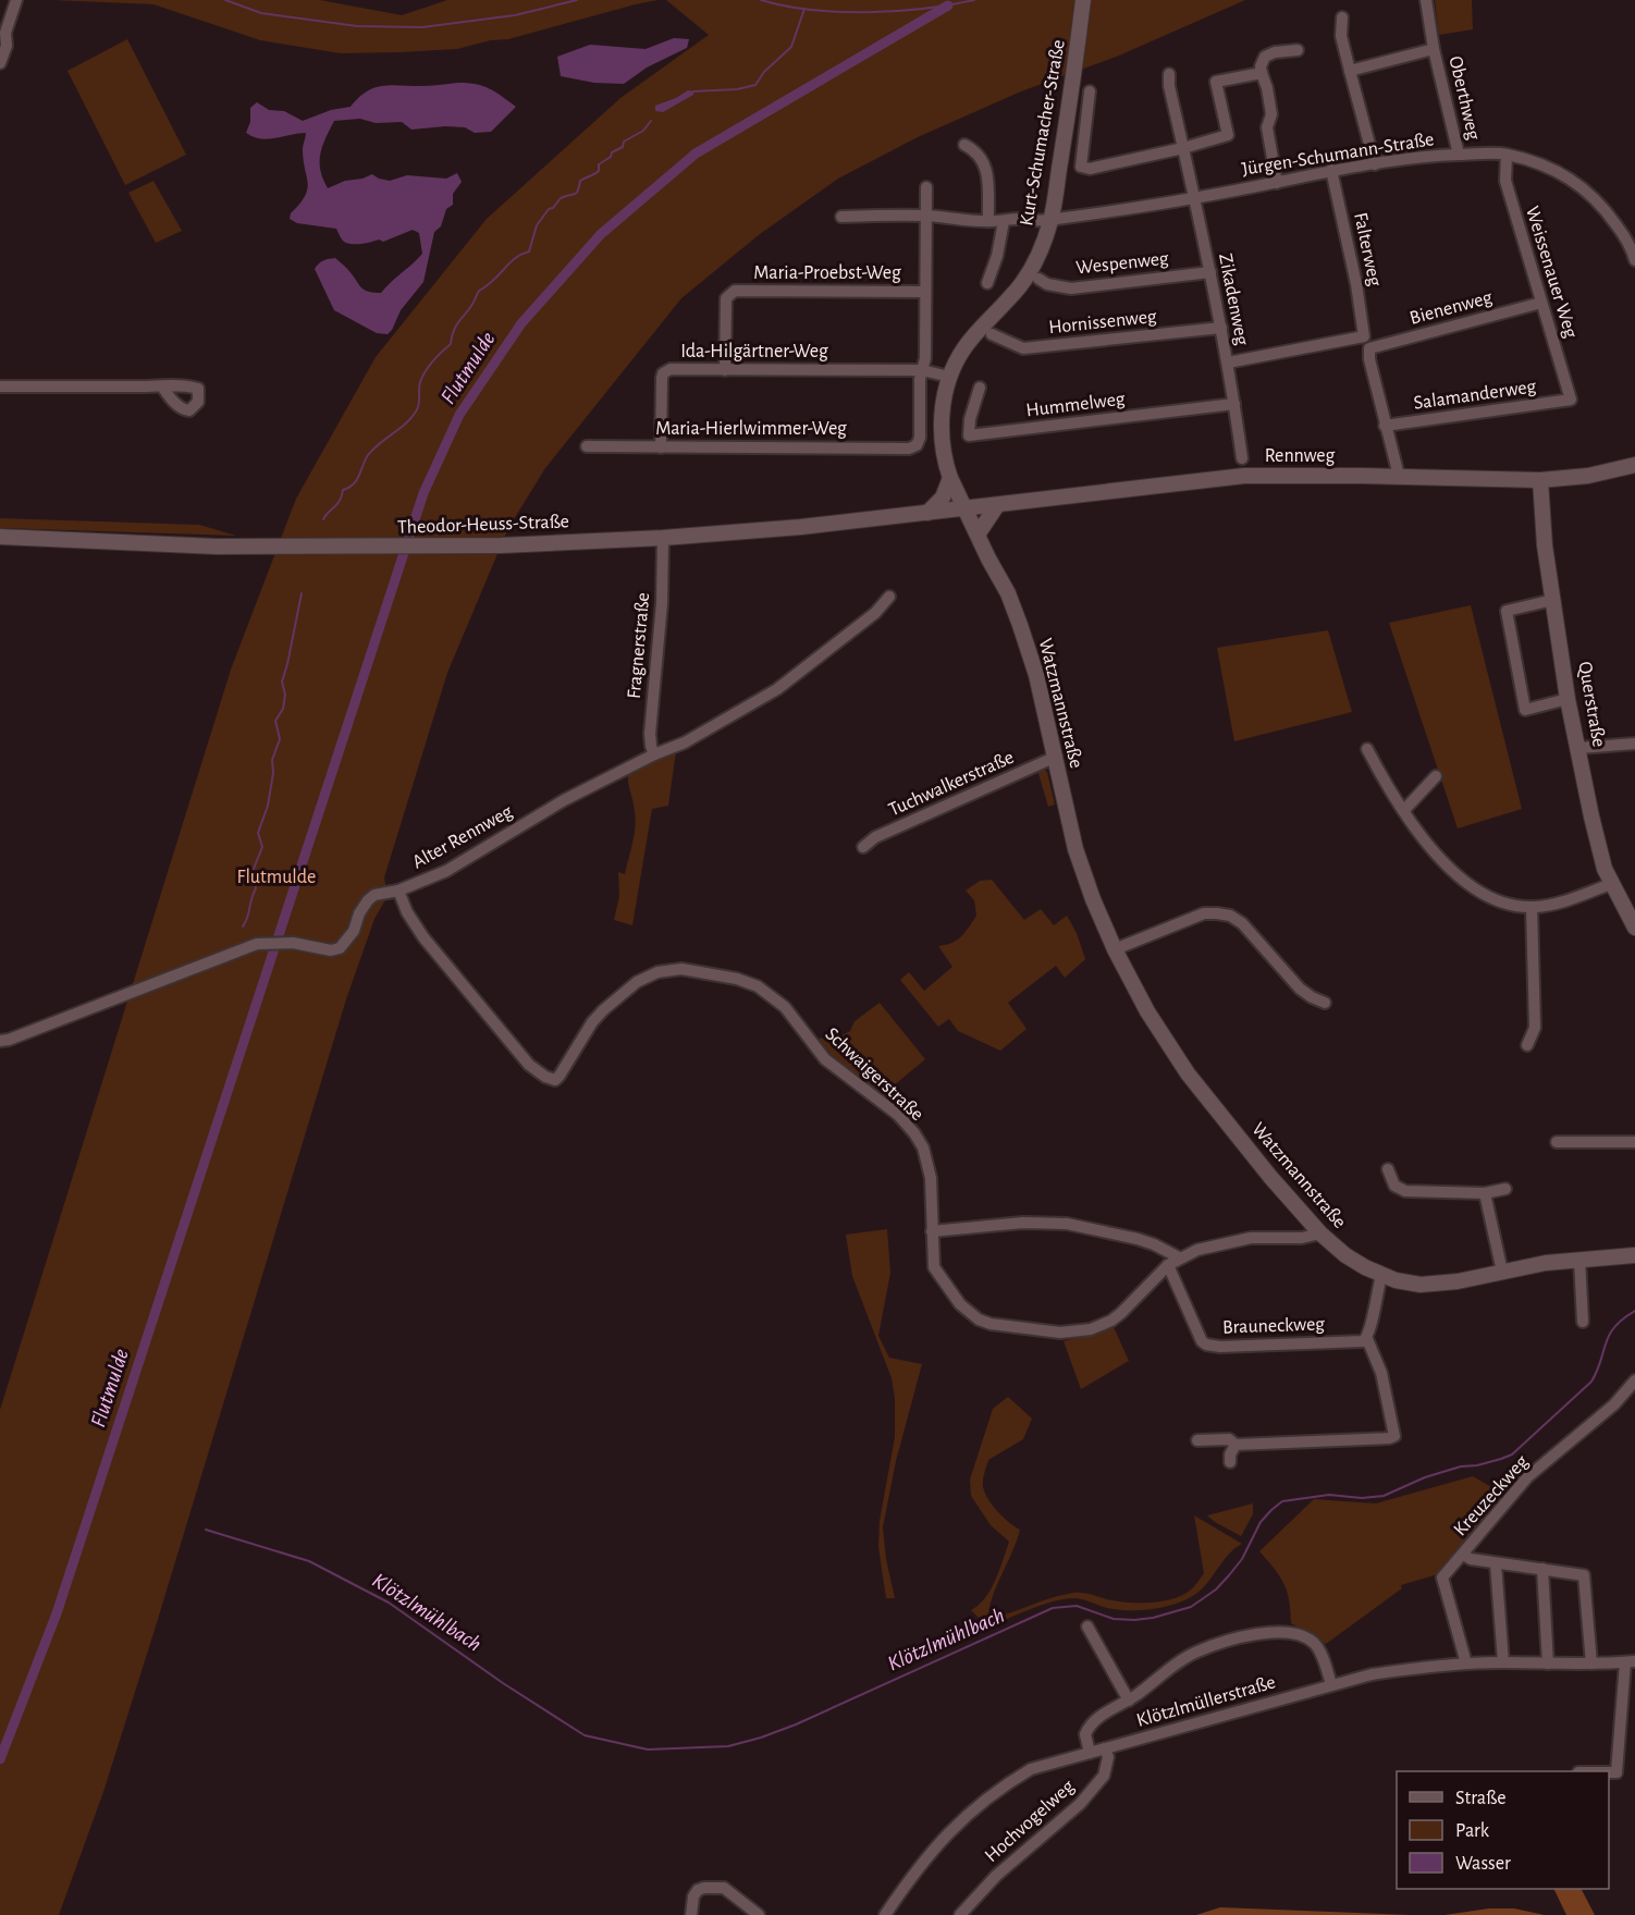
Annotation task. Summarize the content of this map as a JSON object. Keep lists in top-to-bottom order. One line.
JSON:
{"streets":{"main road":["Kurt-Schumacher-Straße","Rennweg","Theodor-Heuss-Straße","Watzmannstraße","Querstraße"],"street":["Oberthweg","Jürgen-Schumann-Straße","Falterweg","Wespenweg","Weissenauer Weg","Maria-Proebst-Weg","Zikadenweg","Bienenweg","Hornissenweg","Ida-Hilgärtner-Weg","Salamanderweg","Hummelweg","Maria-Hierlwimmer-Weg","Fragnerstraße","Tuchwalkerstraße","Alter Rennweg","Schwaigerstraße","Brauneckweg","Kreuzeckweg","Klötzlmüllerstraße","Hochvogelweg"]},"crossings":[["Oberthweg","Jürgen-Schumann-Straße"],["Kurt-Schumacher-Straße","Jürgen-Schumann-Straße"],["Kurt-Schumacher-Straße","Ida-Hilgärtner-Weg"],["Kurt-Schumacher-Straße","Rennweg"],["Kurt-Schumacher-Straße","Theodor-Heuss-Straße"],["Kurt-Schumacher-Straße","Watzmannstraße"],["Jürgen-Schumann-Straße","Falterweg"],["Jürgen-Schumann-Straße","Weissenauer Weg"],["Jürgen-Schumann-Straße","Zikadenweg"],["Falterweg","Bienenweg"],["Falterweg","Salamanderweg"],["Falterweg","Rennweg"],["Wespenweg","Zikadenweg"],["Weissenauer Weg","Bienenweg"],["Weissenauer Weg","Salamanderweg"],["Maria-Proebst-Weg","Ida-Hilgärtner-Weg"],["Zikadenweg","Bienenweg"],["Zikadenweg","Hornissenweg"],["Zikadenweg","Hummelweg"],["Ida-Hilgärtner-Weg","Maria-Hierlwimmer-Weg"],["Rennweg","Theodor-Heuss-Straße"],["Rennweg","Watzmannstraße"],["Rennweg","Querstraße"],["Theodor-Heuss-Straße","Fragnerstraße"],["Theodor-Heuss-Straße","Watzmannstraße"],["Fragnerstraße","Alter Rennweg"],["Watzmannstraße","Tuchwalkerstraße"],["Watzmannstraße","Schwaigerstraße"],["Alter Rennweg","Schwaigerstraße"],["Schwaigerstraße","Brauneckweg"],["Kreuzeckweg","Klötzlmüllerstraße"],["Klötzlmüllerstraße","Hochvogelweg"]],"water":["Flutmulde","Klötzlmühlbach"],"parks":["Flutmulde"],"legend":["Straße","Park","Wasser"]}
